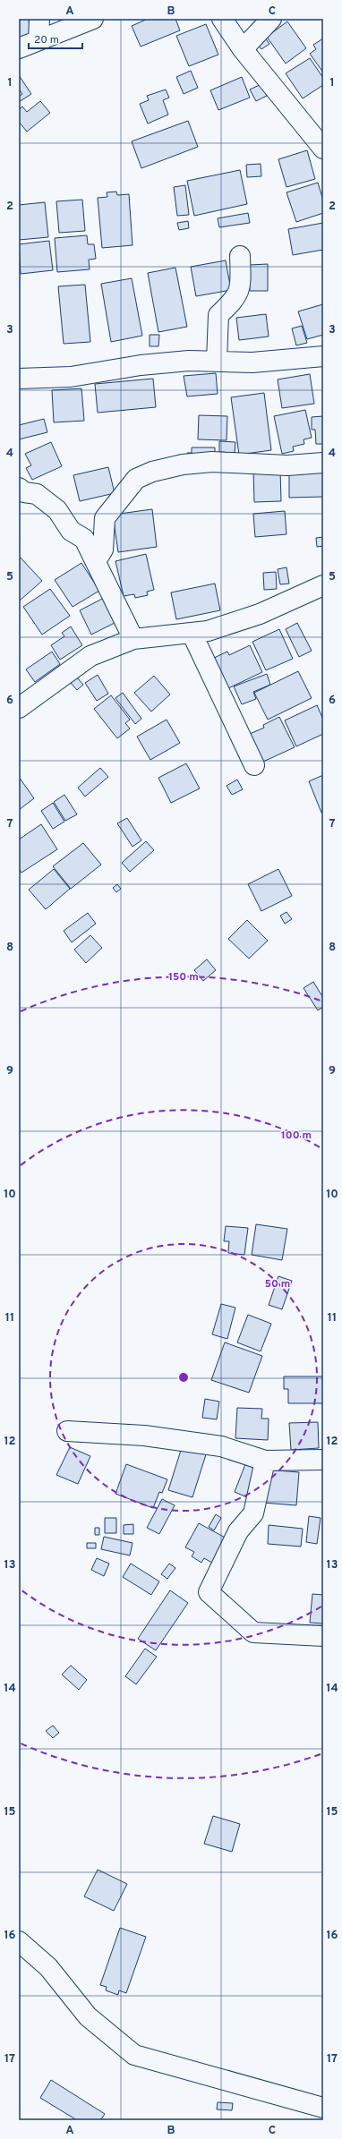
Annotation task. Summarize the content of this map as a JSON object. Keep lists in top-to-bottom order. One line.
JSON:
{"scale_bar":"20 m","grid":{"columns":["A","B","C"],"rows":["1","2","3","4","5","6","7","8","9","10","11","12","13","14","15","16","17"]},"rings":["150 m","100 m","50 m"]}
